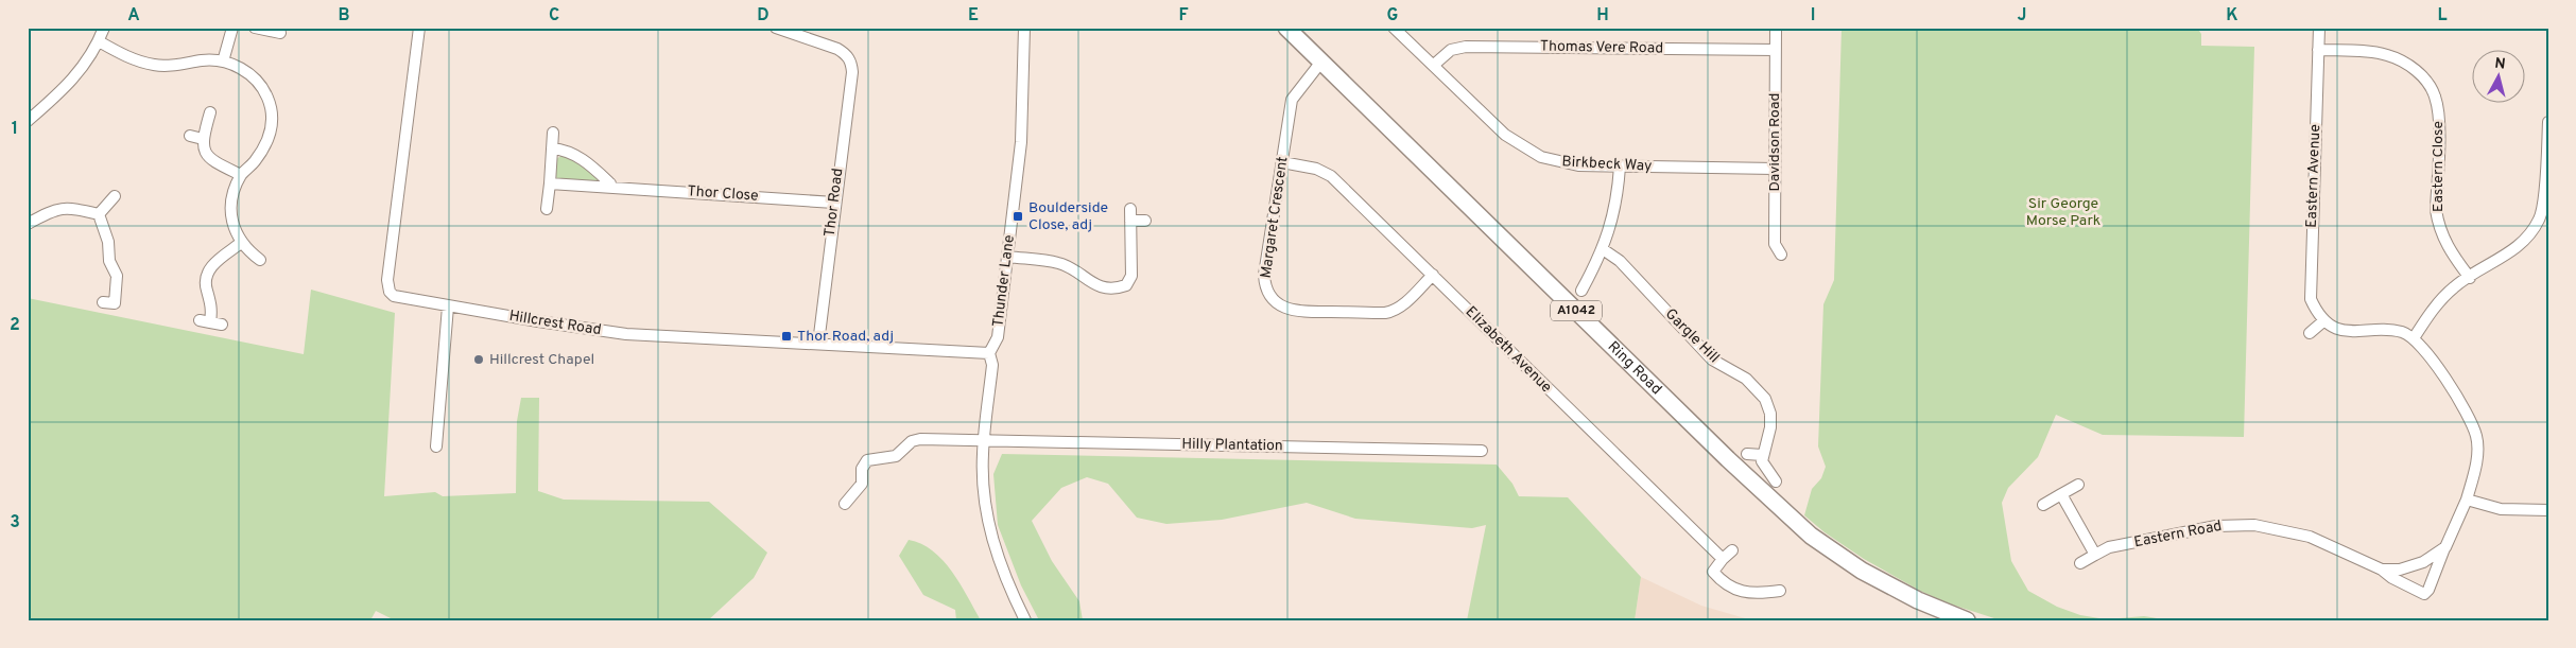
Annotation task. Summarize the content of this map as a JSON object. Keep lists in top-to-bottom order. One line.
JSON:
{"streets":{"highway":["A1042","Ring Road"],"street":["Thomas Vere Road","Davidson Road","Birkbeck Way","Eastern Close","Eastern Avenue","Thor Close","Thor Road","Margaret Crescent","Thunder Lane","Hillcrest Road","Gargle Hill","Elizabeth Avenue","Hilly Plantation","Eastern Road"]},"crossings":[["Thomas Vere Road","Davidson Road"],["Thomas Vere Road","Birkbeck Way"],["Davidson Road","Birkbeck Way"],["Eastern Close","Eastern Avenue"],["Thor Close","Thor Road"],["Thor Road","Hillcrest Road"],["Margaret Crescent","Elizabeth Avenue"],["Margaret Crescent","Ring Road"],["Thunder Lane","Hillcrest Road"],["Thunder Lane","Hilly Plantation"]],"parks":["Sir George Morse Park"],"places":{"transit":["Boulderside Close, adj","Thor Road, adj"],"other":["Hillcrest Chapel"]},"north":"top","grid":{"columns":["A","B","C","D","E","F","G","H","I","J","K","L"],"rows":["1","2","3"]}}
